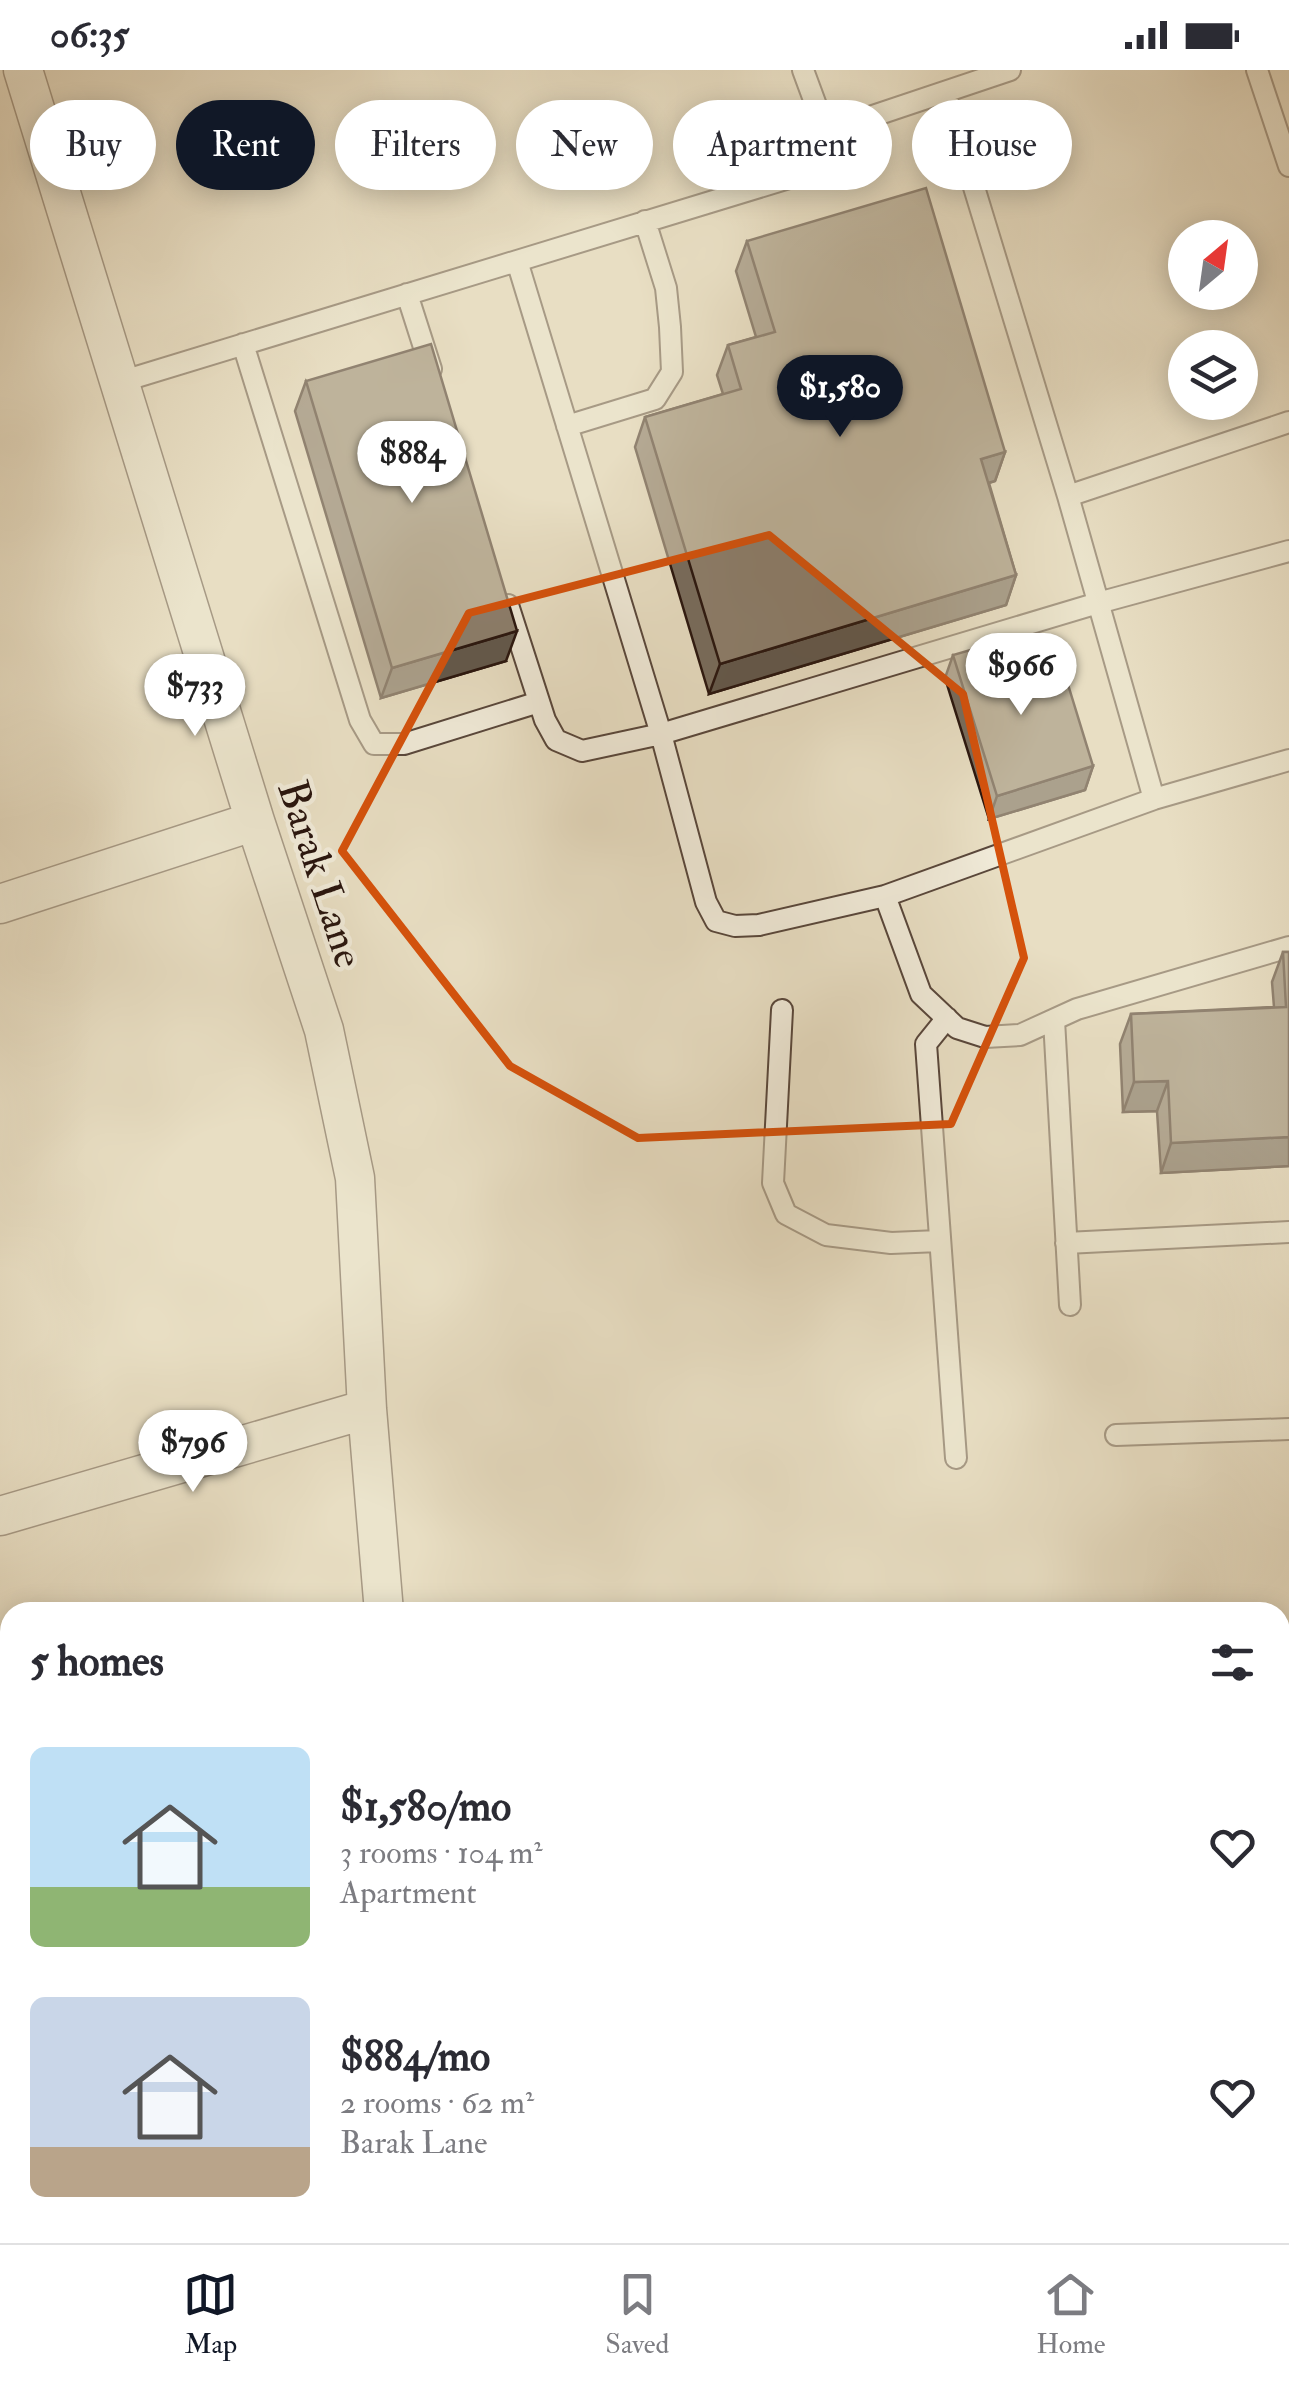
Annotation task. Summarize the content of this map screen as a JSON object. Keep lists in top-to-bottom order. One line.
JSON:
{"streets":{"street":["Barak Lane"]},"north":"top right","page":{"status":"06:35","chip":["Buy","Rent","Filters","New","Apartment","House"],"price":["$1,580","$884","$966","$733","$796"],"heading":"5 homes","list":[{"name":"$1,580/mo","note":"3 rooms · 104 m² · Apartment"},{"name":"$884/mo","note":"2 rooms · 62 m² · Barak Lane"}],"tabs":["Map","Saved","Home"]}}
